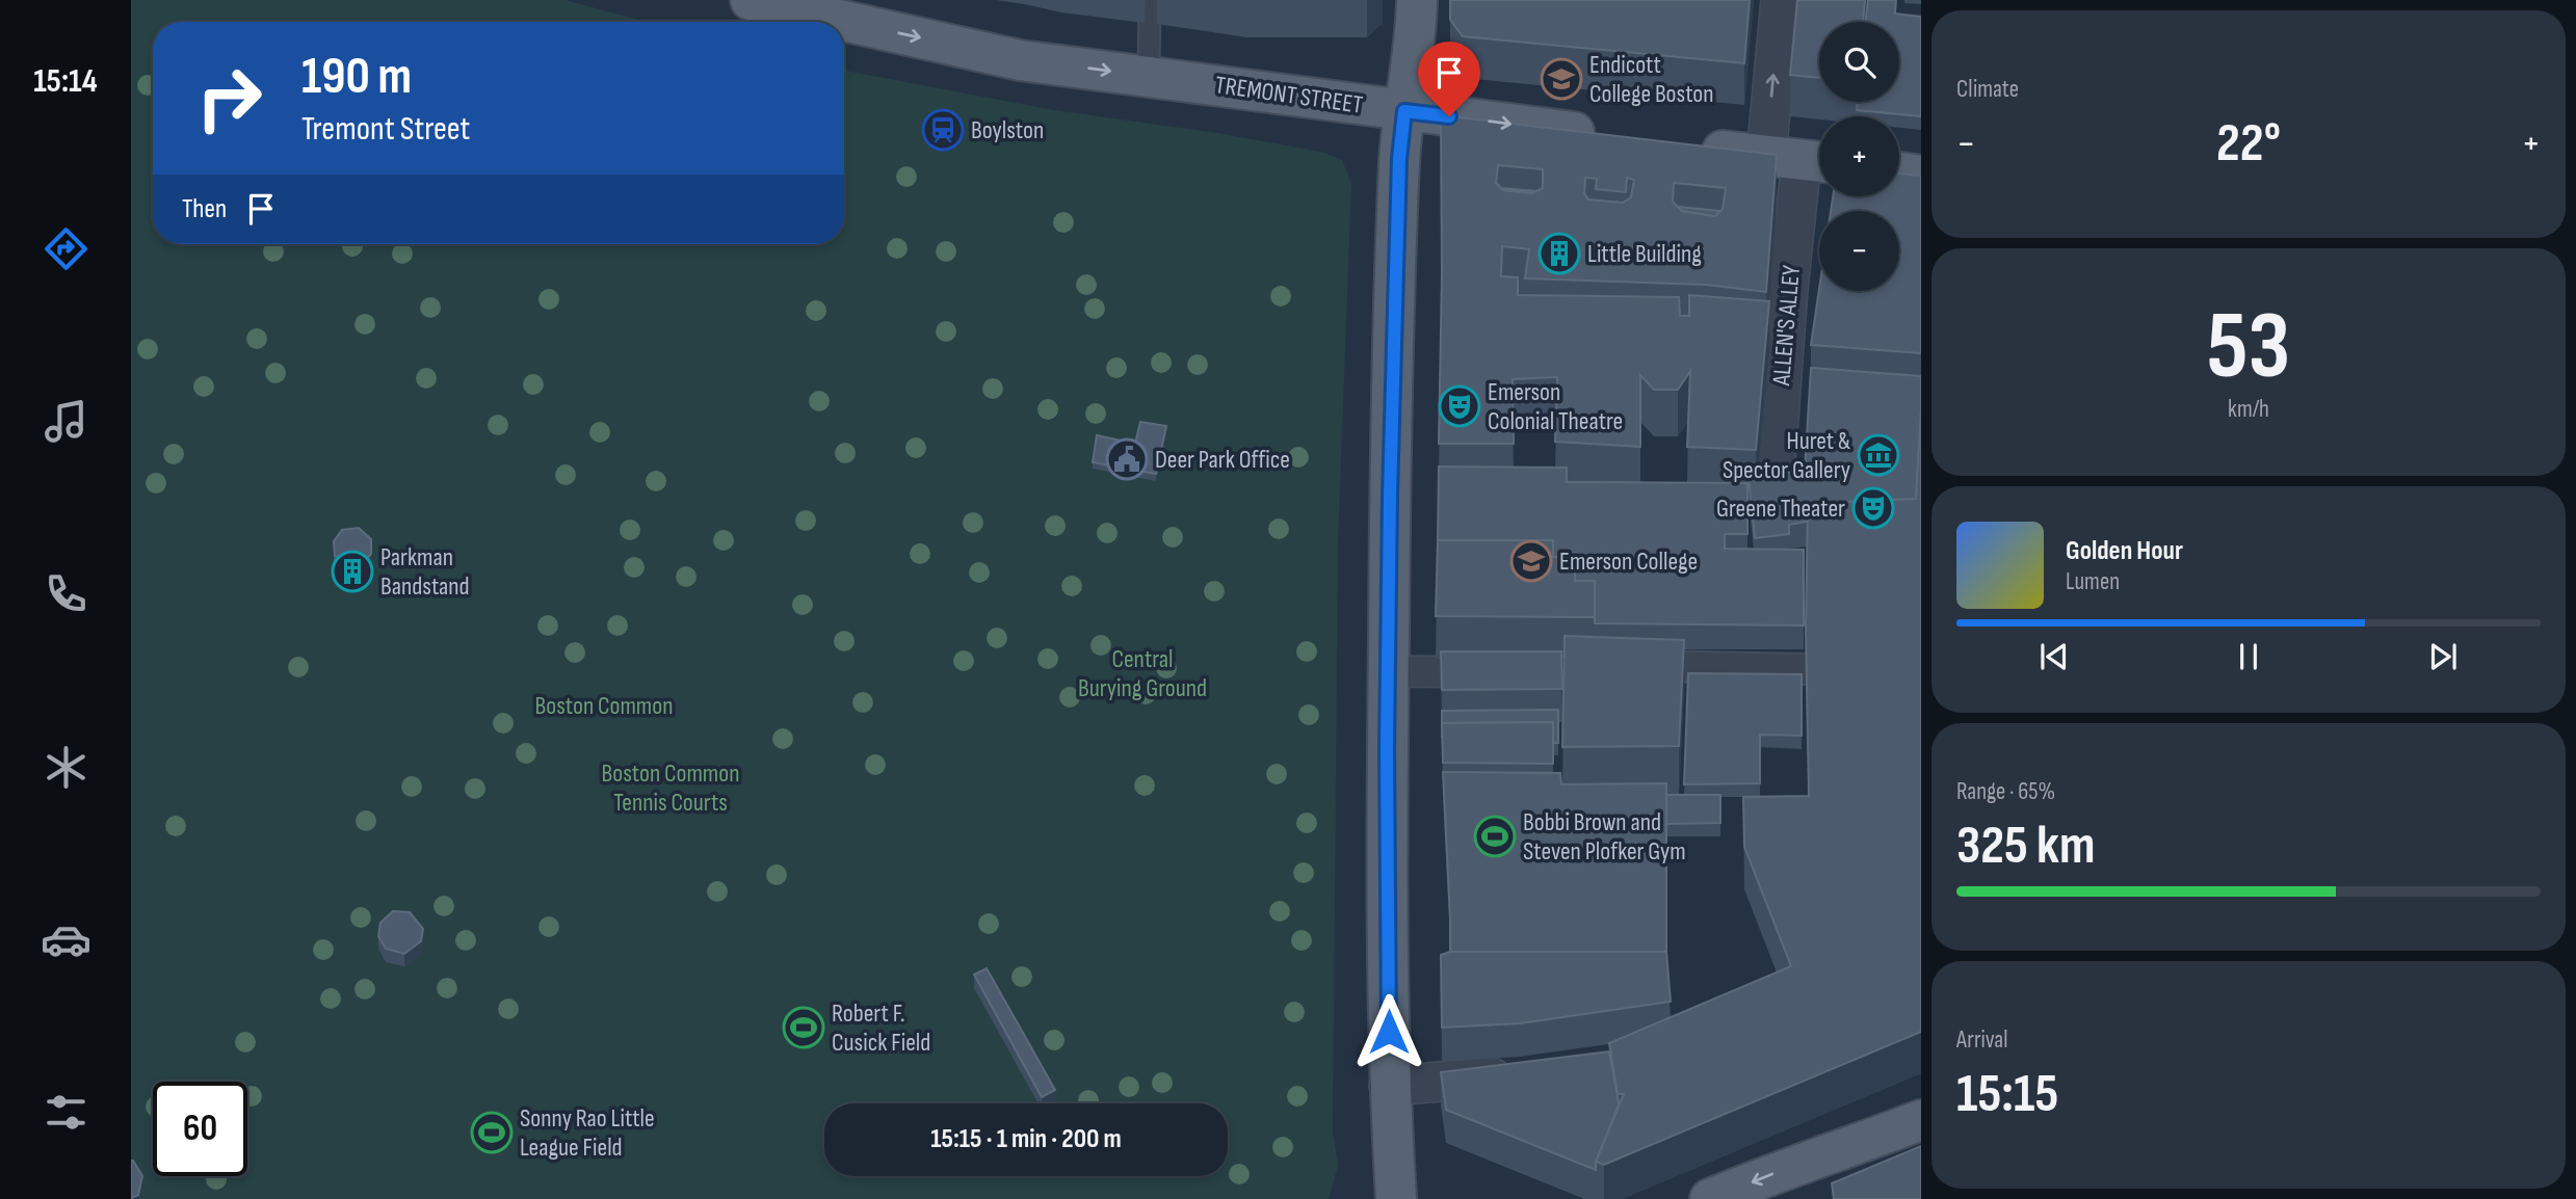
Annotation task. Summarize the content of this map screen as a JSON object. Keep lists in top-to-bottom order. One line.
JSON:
{"streets":{"main road":["TREMONT STREET"],"street":["ALLEN'S ALLEY"]},"one_way":["TREMONT STREET"],"parks":["Central Burying Ground","Boston Common","Boston Common Tennis Courts"],"places":{"school or university":["Endicott College Boston","Emerson College"],"station":["Boylston"],"building":["Little Building","Parkman Bandstand"],"theatre":["Emerson Colonial Theatre","Greene Theater"],"museum":["Huret & Spector Gallery"],"public building":["Deer Park Office"],"sports":["Bobbi Brown and Steven Plofker Gym","Robert F. Cusick Field","Sonny Rao Little League Field"]},"page":{"tabs":"15:14","tile":["Climate",["53","km/h"],["Range · 65%","325 km"],["Arrival","15:15"]],"map_buttons":["+","−"],"turn":["190 m","Tremont Street"],"heat":["−","22°","+"],"then":"Then","song":["Golden Hour","Lumen"],"limit":"60","trip":"15:15 · 1 min · 200 m"}}
